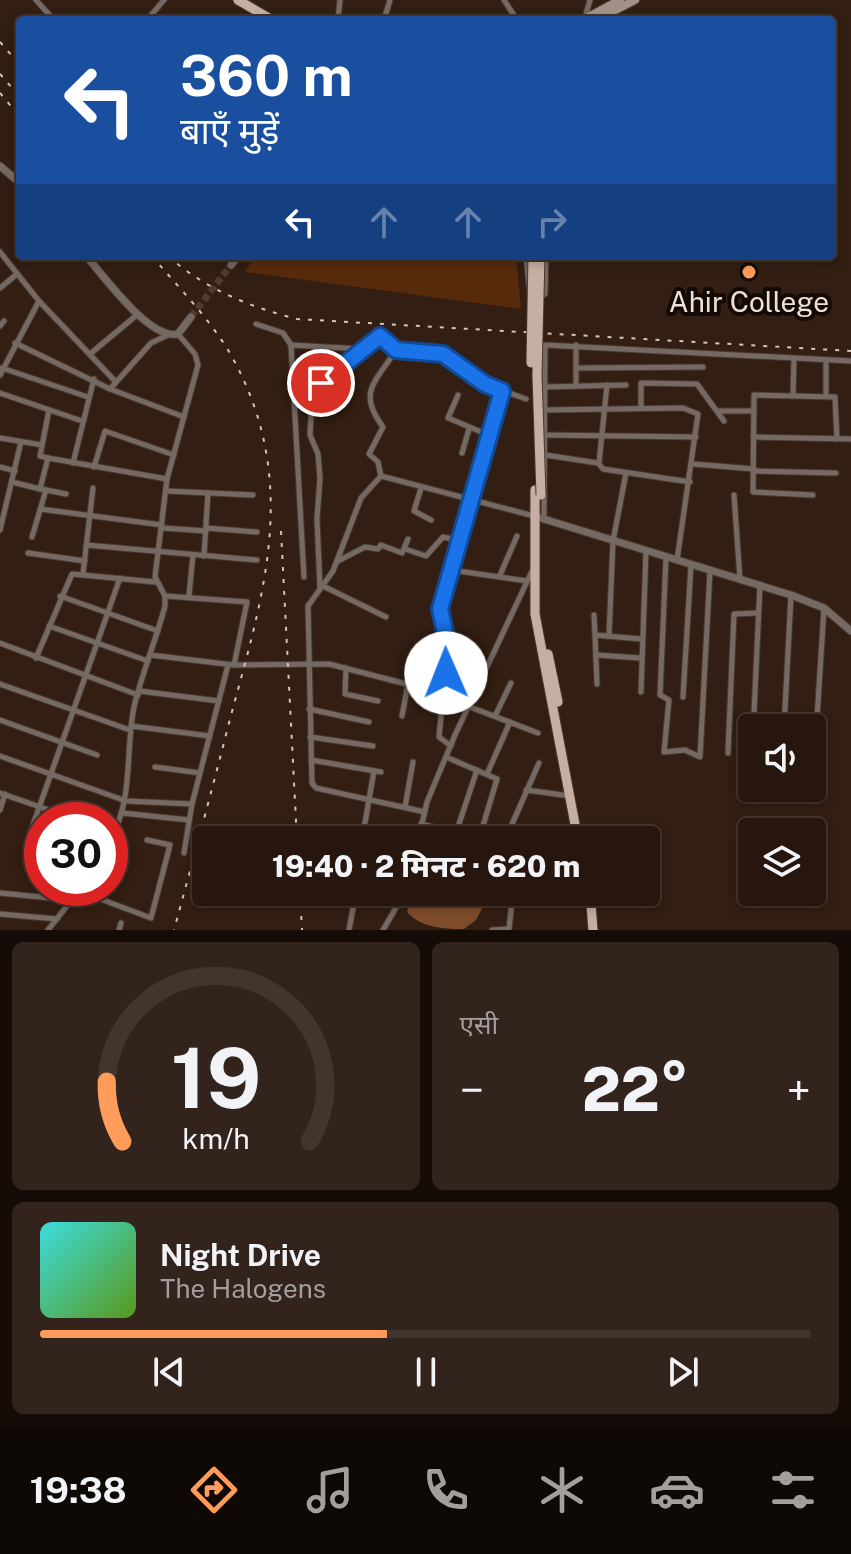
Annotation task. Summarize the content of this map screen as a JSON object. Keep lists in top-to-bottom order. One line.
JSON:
{"places":["Ahir College"],"page":{"turn":["360 m","बाएँ मुड़ें"],"limit":"30","trip":"19:40 · 2 मिनट · 620 m","tile":"एसी","heat":["−","22°","+"],"song":["Night Drive","The Halogens"],"tabs":"19:38","gauge":["19","km/h"]}}
